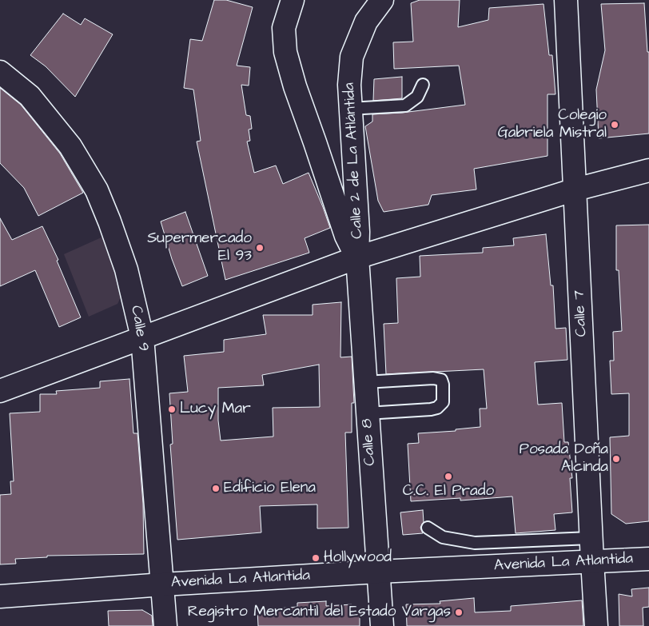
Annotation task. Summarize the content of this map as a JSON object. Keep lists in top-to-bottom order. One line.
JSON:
{"streets":{"street":["Calle 2 de La Atlántida","Calle 7","Calle 9","Calle 8","Avenida La Atlantida"]},"crossings":[["Calle 2 de La Atlántida","Calle 8"],["Calle 7","Avenida La Atlantida"],["Calle 9","Avenida La Atlantida"],["Calle 8","Avenida La Atlantida"]],"places":["Colegio Gabriela Mistral","Supermercado El 93","Lucy Mar","Posada Doña Alcinda","C.C. El Prado","Edificio Elena","Hollywood","Registro Mercantil del Estado Vargas"]}
